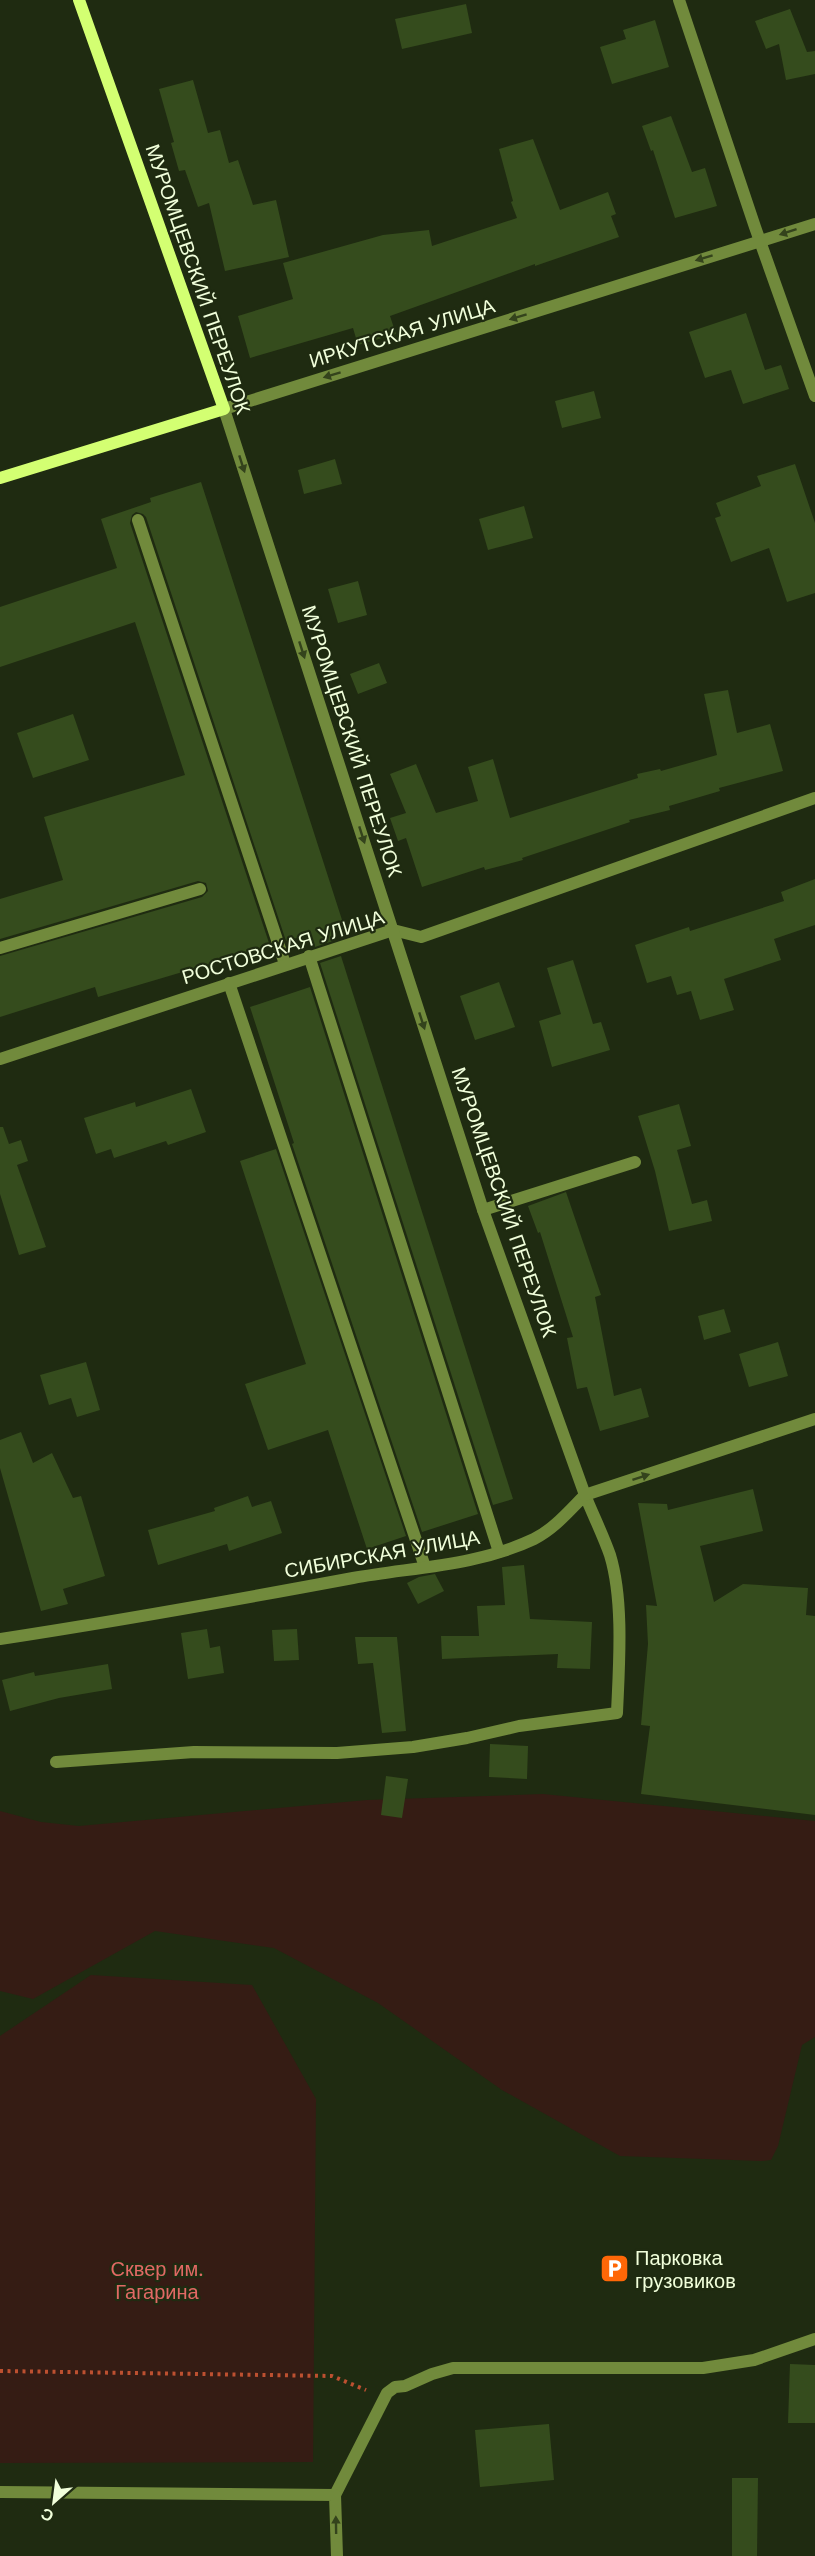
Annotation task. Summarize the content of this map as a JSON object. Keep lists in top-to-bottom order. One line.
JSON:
{"streets":{"main road":["МУРОМЦЕВСКИЙ ПЕРЕУЛОК","ИРКУТСКАЯ УЛИЦА"],"street":["РОСТОВСКАЯ УЛИЦА","СИБИРСКАЯ УЛИЦА"]},"crossings":[["МУРОМЦЕВСКИЙ ПЕРЕУЛОК","ИРКУТСКАЯ УЛИЦА"],["МУРОМЦЕВСКИЙ ПЕРЕУЛОК","РОСТОВСКАЯ УЛИЦА"],["МУРОМЦЕВСКИЙ ПЕРЕУЛОК","СИБИРСКАЯ УЛИЦА"]],"one_way":["МУРОМЦЕВСКИЙ ПЕРЕУЛОК","ИРКУТСКАЯ УЛИЦА"],"parks":["Сквер им. Гагарина"],"places":{"parking":["Парковка грузовиков"]},"north":"bottom left"}
